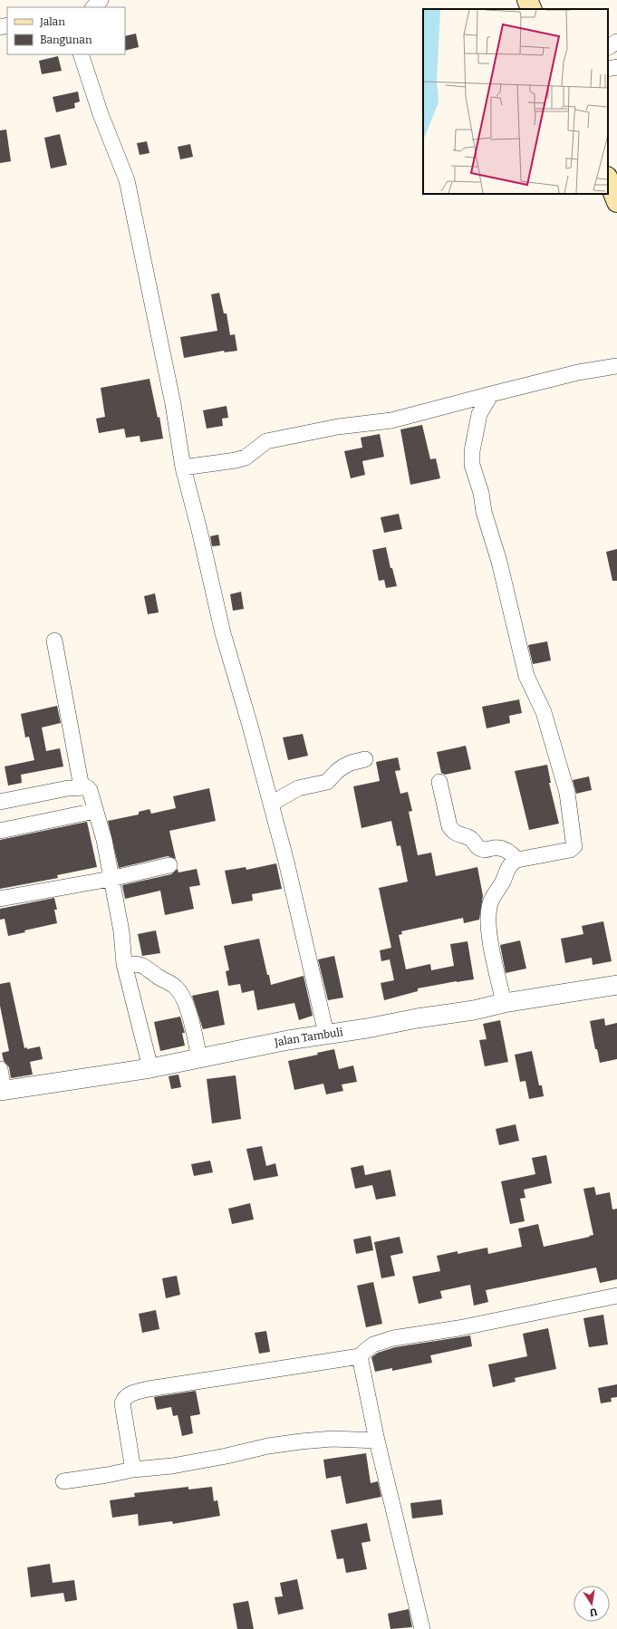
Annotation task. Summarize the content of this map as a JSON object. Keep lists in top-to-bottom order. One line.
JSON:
{"streets":{"street":["Jalan Tambuli"]},"legend":["Jalan","Bangunan"],"north":"bottom"}
